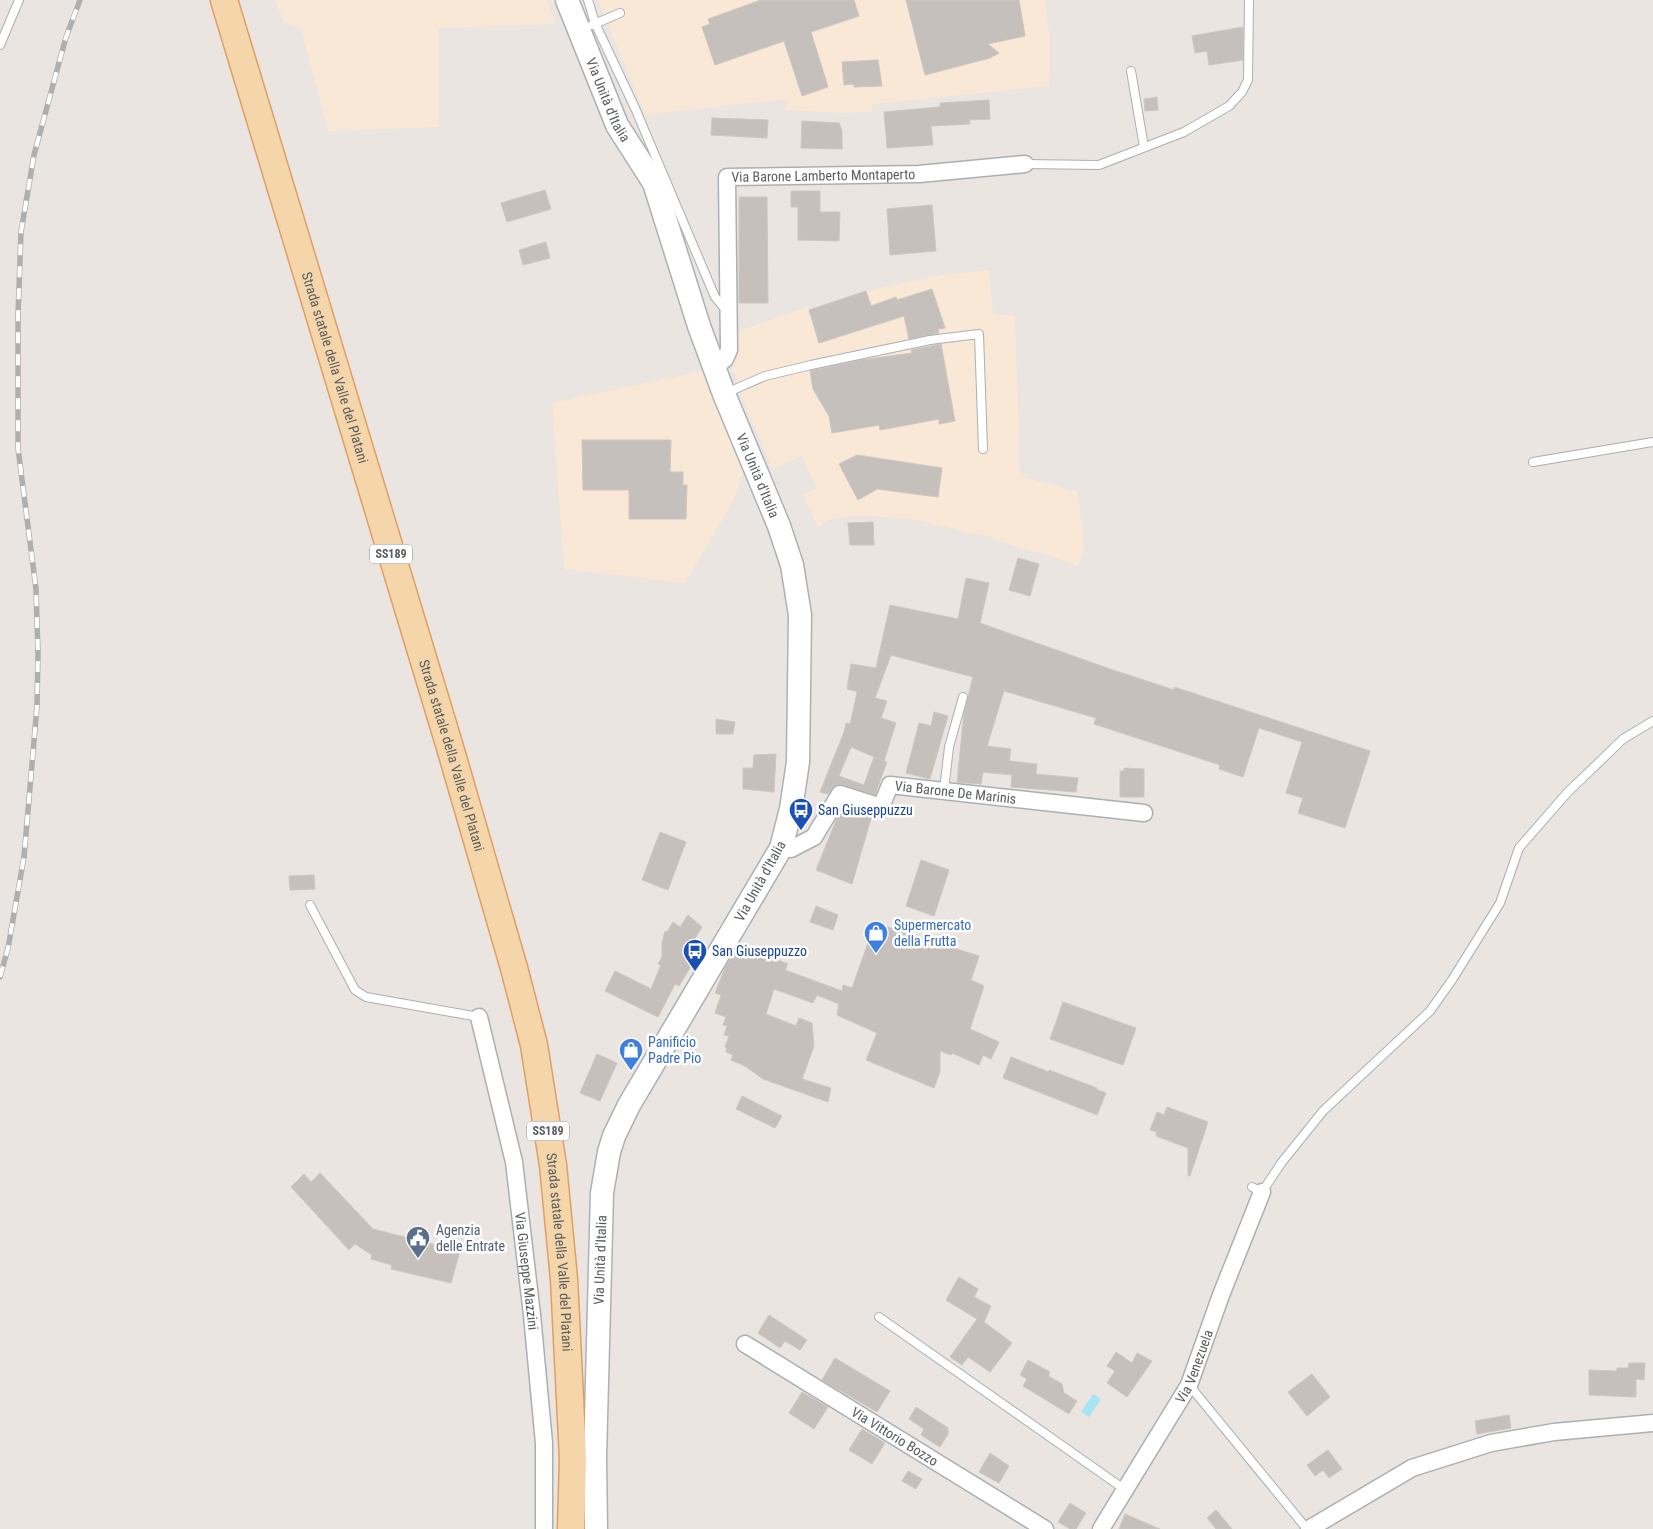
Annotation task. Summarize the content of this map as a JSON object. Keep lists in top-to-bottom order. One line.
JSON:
{"streets":{"main road":["Strada statale della Valle del Platani","SS189"],"street":["Via Unità d'Italia","Via Barone Lamberto Montaperto","Via Barone De Marinis","Via Giuseppe Mazzini","Via Venezuela","Via Vittorio Bozzo"]},"crossings":[["Via Unità d'Italia","Via Barone Lamberto Montaperto"],["Via Unità d'Italia","Via Barone De Marinis"]],"places":{"bus stop":["San Giuseppuzzu","San Giuseppuzzo"],"shop":["Supermercato della Frutta","Panificio Padre Pio"],"public building":["Agenzia delle Entrate"]}}
